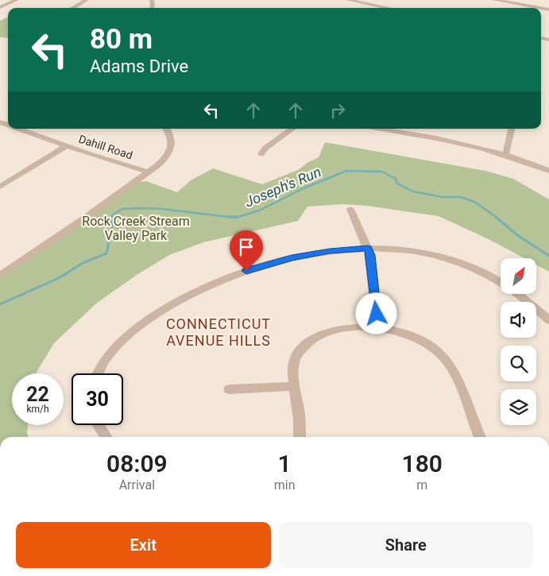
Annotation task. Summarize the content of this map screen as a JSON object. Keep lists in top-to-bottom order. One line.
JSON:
{"streets":{"street":["Dahill Road"]},"districts":["CONNECTICUT AVENUE HILLS"],"water":["Joseph's Run"],"parks":["Rock Creek Stream Valley Park"],"north":"top right","page":{"turn":["80 m","Adams Drive"],"speed":"22 km/h","limit":"30","eta":["08:09","Arrival","1","min","180","m"],"buttons":["Exit","Share"]}}
